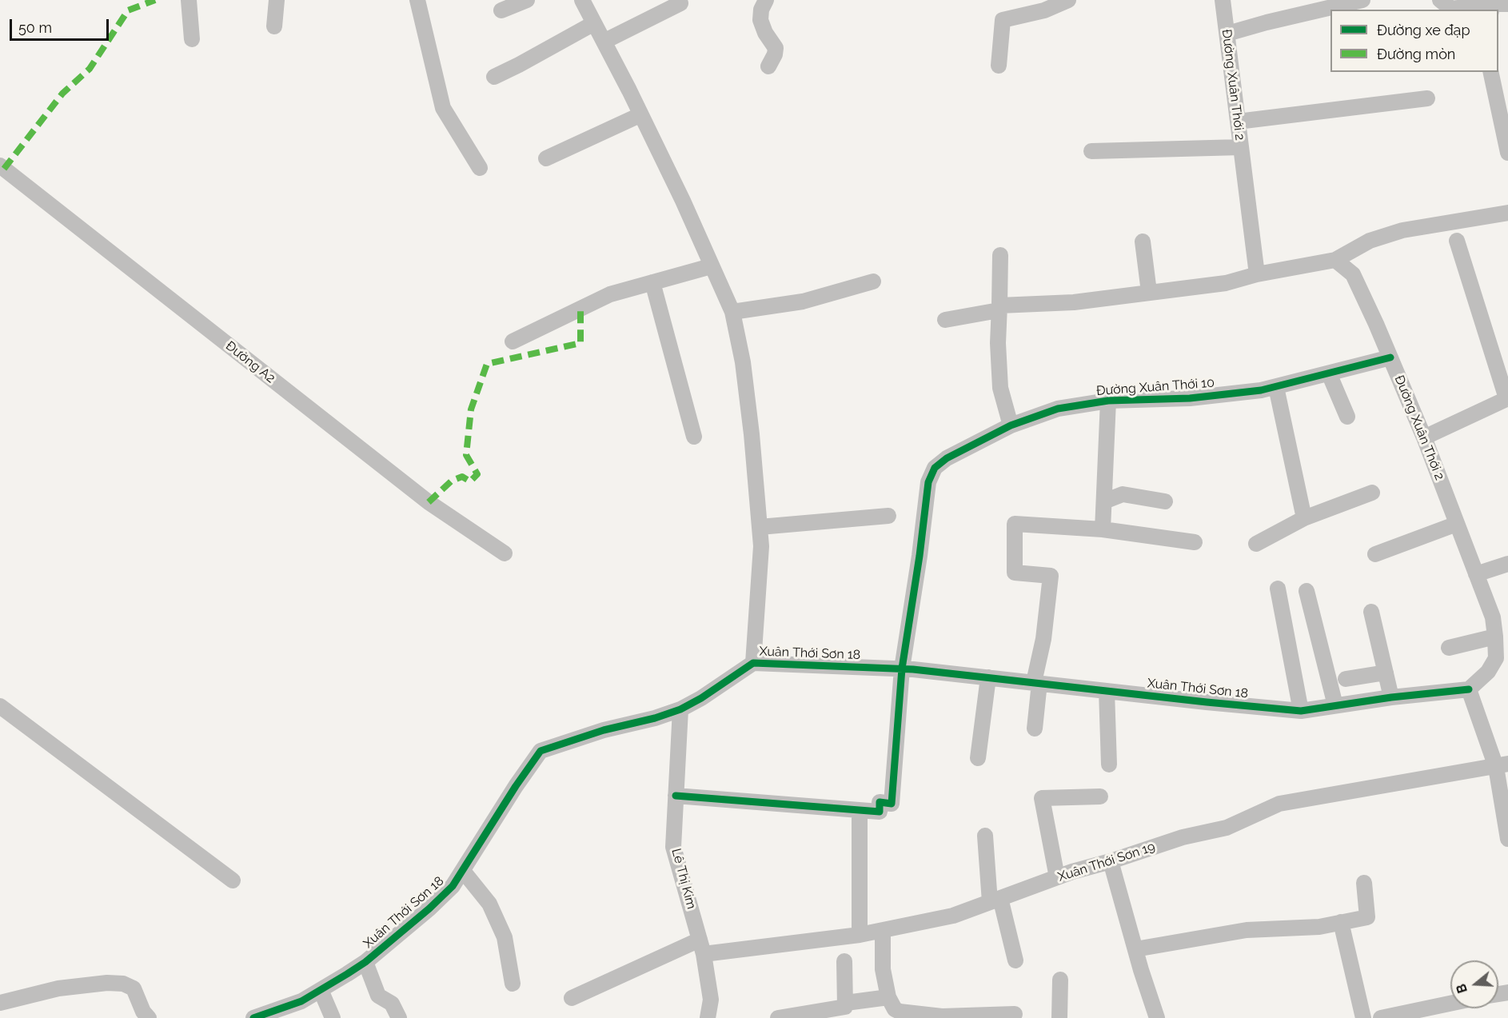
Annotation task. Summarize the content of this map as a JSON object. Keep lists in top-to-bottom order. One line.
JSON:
{"streets":{"street":["Đường Xuân Thới 2","Đường A2","Đường Xuân Thới 10","Xuân Thới Sơn 18","Xuân Thới Sơn 19","Lê Thị Kim"]},"crossings":[["Đường Xuân Thới 2","Đường Xuân Thới 10"],["Đường Xuân Thới 2","Xuân Thới Sơn 18"],["Đường Xuân Thới 10","Xuân Thới Sơn 18"],["Xuân Thới Sơn 18","Lê Thị Kim"],["Xuân Thới Sơn 19","Lê Thị Kim"]],"legend":["Đường xe đạp","Đường mòn"],"scale_bar":"50 m","north":"left"}
